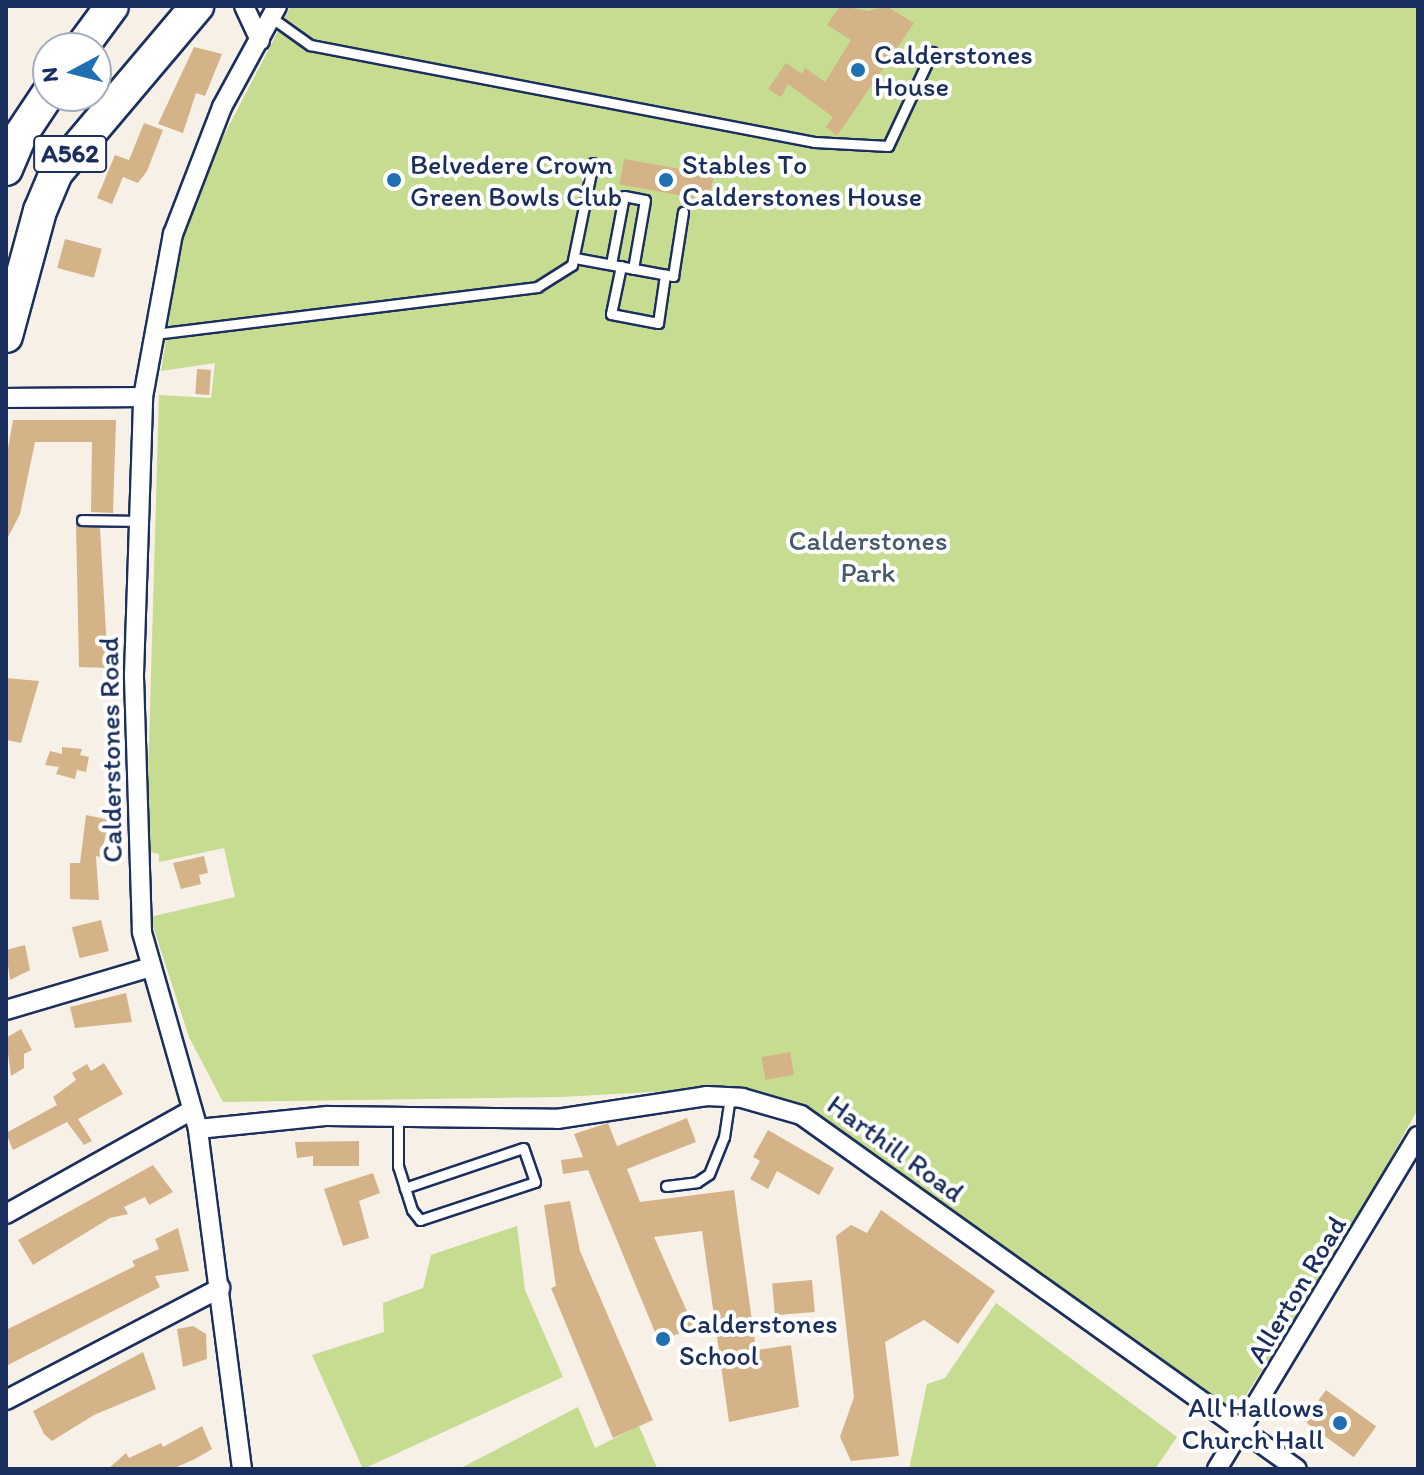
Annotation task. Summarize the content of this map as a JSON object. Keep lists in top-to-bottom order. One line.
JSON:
{"streets":{"highway":["A562"],"street":["Calderstones Road","Harthill Road","Allerton Road"]},"crossings":[["Calderstones Road","Harthill Road"],["Harthill Road","Allerton Road"]],"parks":["Calderstones Park"],"places":["Calderstones House","Belvedere Crown Green Bowls Club","Stables To Calderstones House","Calderstones School","All Hallows Church Hall"],"north":"left"}
